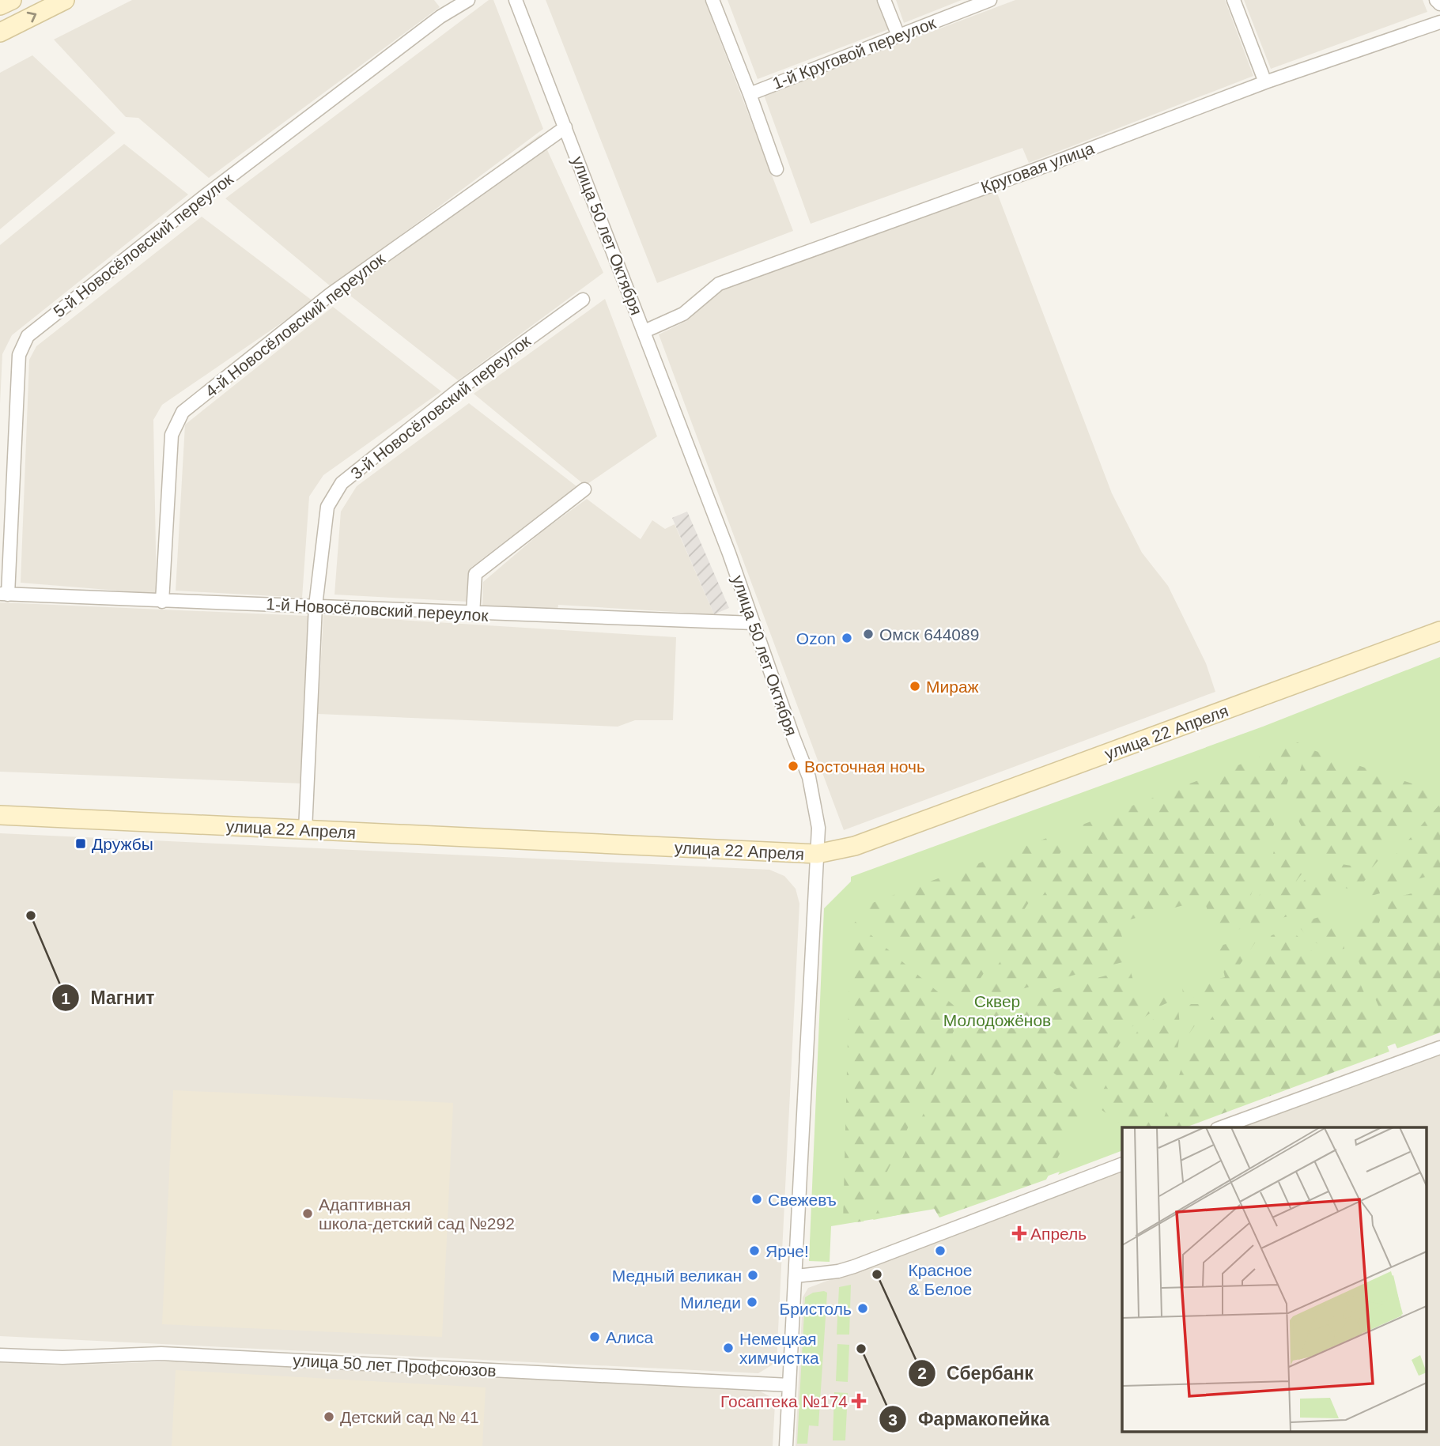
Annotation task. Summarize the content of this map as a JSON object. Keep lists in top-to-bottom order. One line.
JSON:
{"streets":{"main road":["улица 22 Апреля"],"street":["1-й Круговой переулок","Круговая улица","улица 50 лет Октября","5-й Новосёловский переулок","4-й Новосёловский переулок","3-й Новосёловский переулок","1-й Новосёловский переулок","улица 50 лет Профсоюзов"]},"crossings":[["Круговая улица","улица 50 лет Октября"],["улица 50 лет Октября","4-й Новосёловский переулок"],["улица 50 лет Октября","1-й Новосёловский переулок"],["улица 50 лет Октября","улица 22 Апреля"],["улица 50 лет Октября","улица 50 лет Профсоюзов"],["5-й Новосёловский переулок","1-й Новосёловский переулок"],["4-й Новосёловский переулок","1-й Новосёловский переулок"],["3-й Новосёловский переулок","1-й Новосёловский переулок"],["3-й Новосёловский переулок","улица 22 Апреля"]],"parks":["Сквер Молодожёнов"],"places":{"other":["Омск 644089","Ozon","Мираж","Восточная ночь","Магнит","Свежевъ","Адаптивная школа-детский сад №292","Ярче!","Красное & Белое","Сбербанк","Медный великан","Миледи","Бристоль","Алиса","Немецкая химчистка","Фармакопейка","Детский сад № 41"],"transit":["Дружбы"],"health":["Апрель","Госаптека №174"]}}
